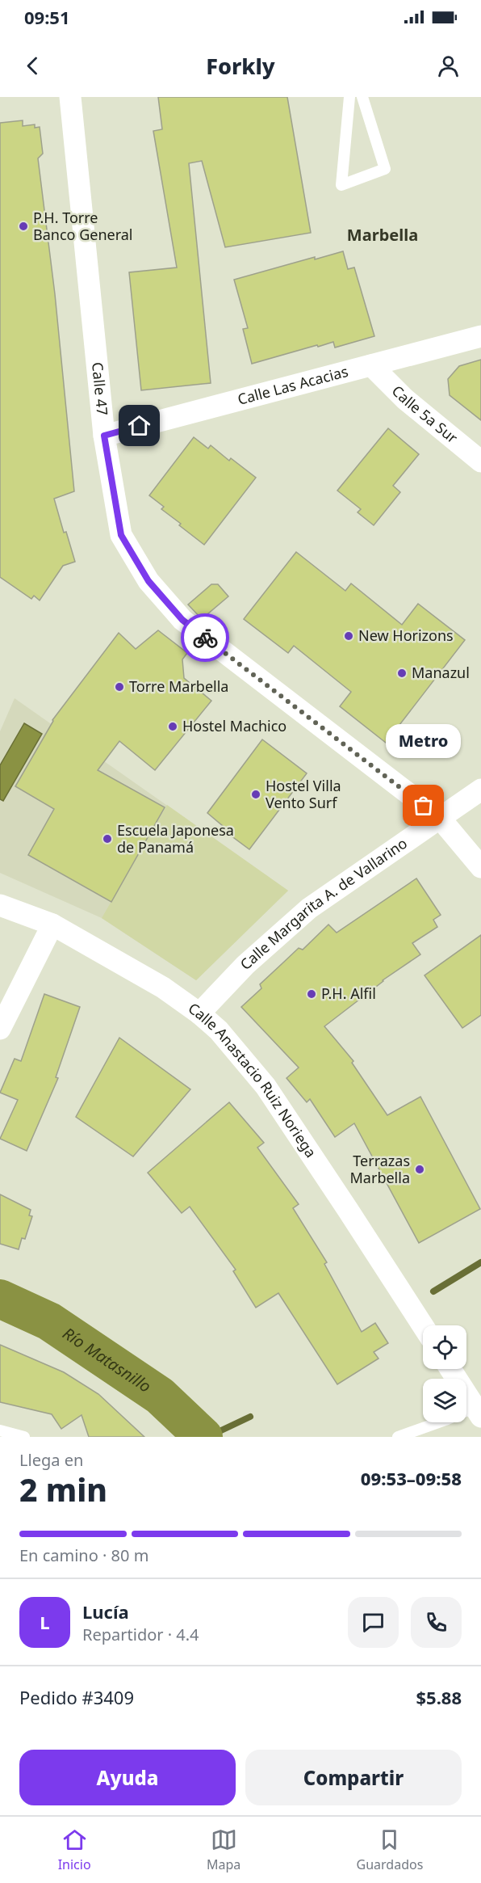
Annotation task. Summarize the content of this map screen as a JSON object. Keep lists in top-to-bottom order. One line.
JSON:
{"streets":{"street":["Calle Las Acacias","Calle 47","Calle 5a Sur","Calle Margarita A. de Vallarino","Calle Anastacio Ruiz Noriega"]},"crossings":[["Calle Las Acacias","Calle 47"],["Calle Las Acacias","Calle 5a Sur"],["Calle 47","Calle Margarita A. de Vallarino"],["Calle Margarita A. de Vallarino","Calle Anastacio Ruiz Noriega"]],"districts":["Marbella"],"water":["Río Matasnillo"],"places":["P.H. Torre Banco General","New Horizons","Manazul","Torre Marbella","Hostel Machico","Hostel Villa Vento Surf","Metro","Escuela Japonesa de Panamá","P.H. Alfil","Terrazas Marbella"],"page":{"status":"09:51","header":"Forkly","bubble":"Metro","heading":["2 min","Llega en","09:53–09:58"],"panel":["Lucía","Repartidor · 4.4","Pedido #3409","$5.88"],"bar":"En camino · 80 m","round":"L","buttons":["Ayuda","Compartir"],"tabs":["Inicio","Mapa","Guardados"]}}
